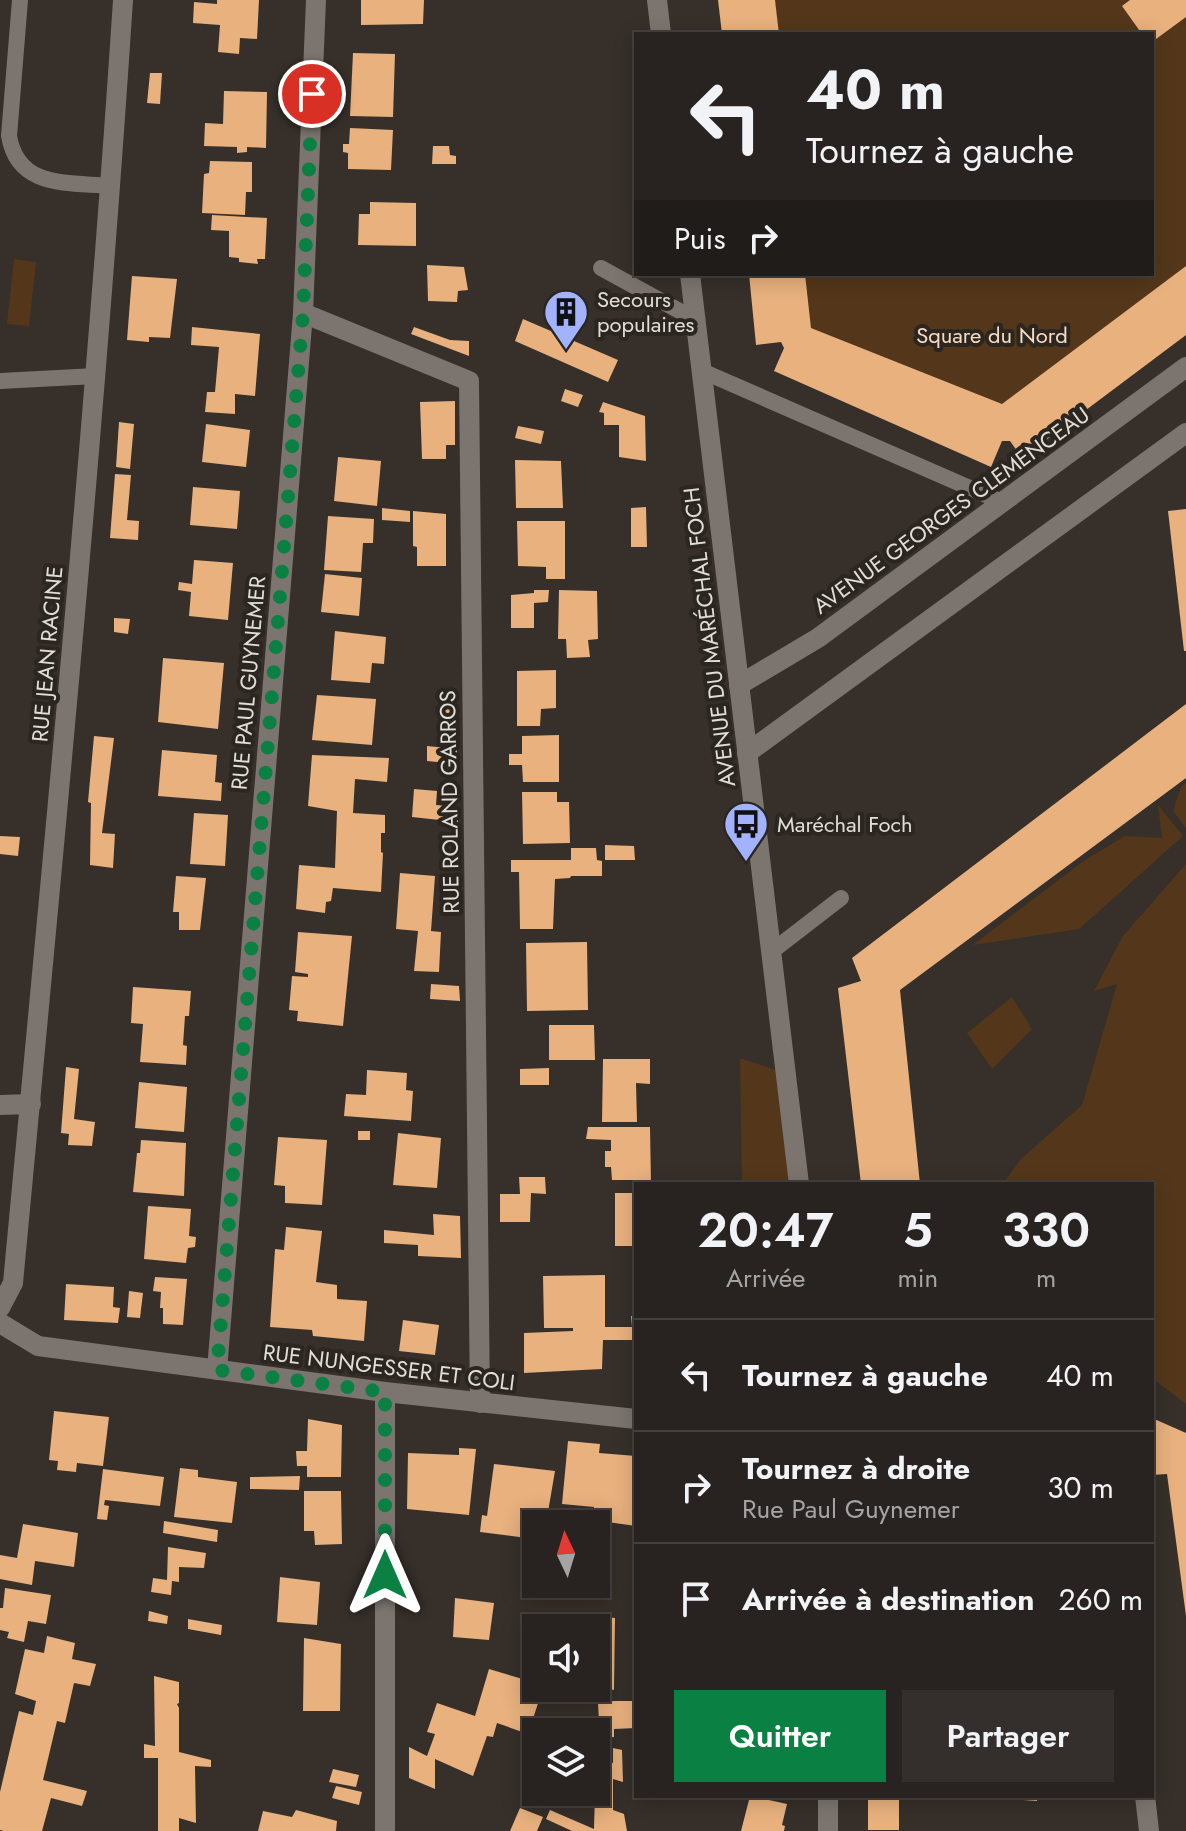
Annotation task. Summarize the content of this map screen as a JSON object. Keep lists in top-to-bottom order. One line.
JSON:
{"streets":{"street":["AVENUE GEORGES CLEMENCEAU","AVENUE DU MARÉCHAL FOCH","RUE JEAN RACINE","RUE PAUL GUYNEMER","RUE ROLAND GARROS","RUE NUNGESSER ET COLI"]},"crossings":[["AVENUE GEORGES CLEMENCEAU","AVENUE DU MARÉCHAL FOCH"],["RUE PAUL GUYNEMER","RUE ROLAND GARROS"],["RUE PAUL GUYNEMER","RUE NUNGESSER ET COLI"],["RUE ROLAND GARROS","RUE NUNGESSER ET COLI"]],"parks":["Square du Nord"],"places":{"building":["Secours populaires"],"bus stop":["Maréchal Foch"]},"north":"top","page":{"turn":["40 m","Tournez à gauche"],"then":"Puis","eta":["20:47","Arrivée","5","min","330","m"],"list":[{"name":"Tournez à gauche","value":"40 m"},{"name":"Tournez à droite","note":"Rue Paul Guynemer","value":"30 m"},{"name":"Arrivée à destination","value":"260 m"}],"buttons":["Quitter","Partager"]}}
